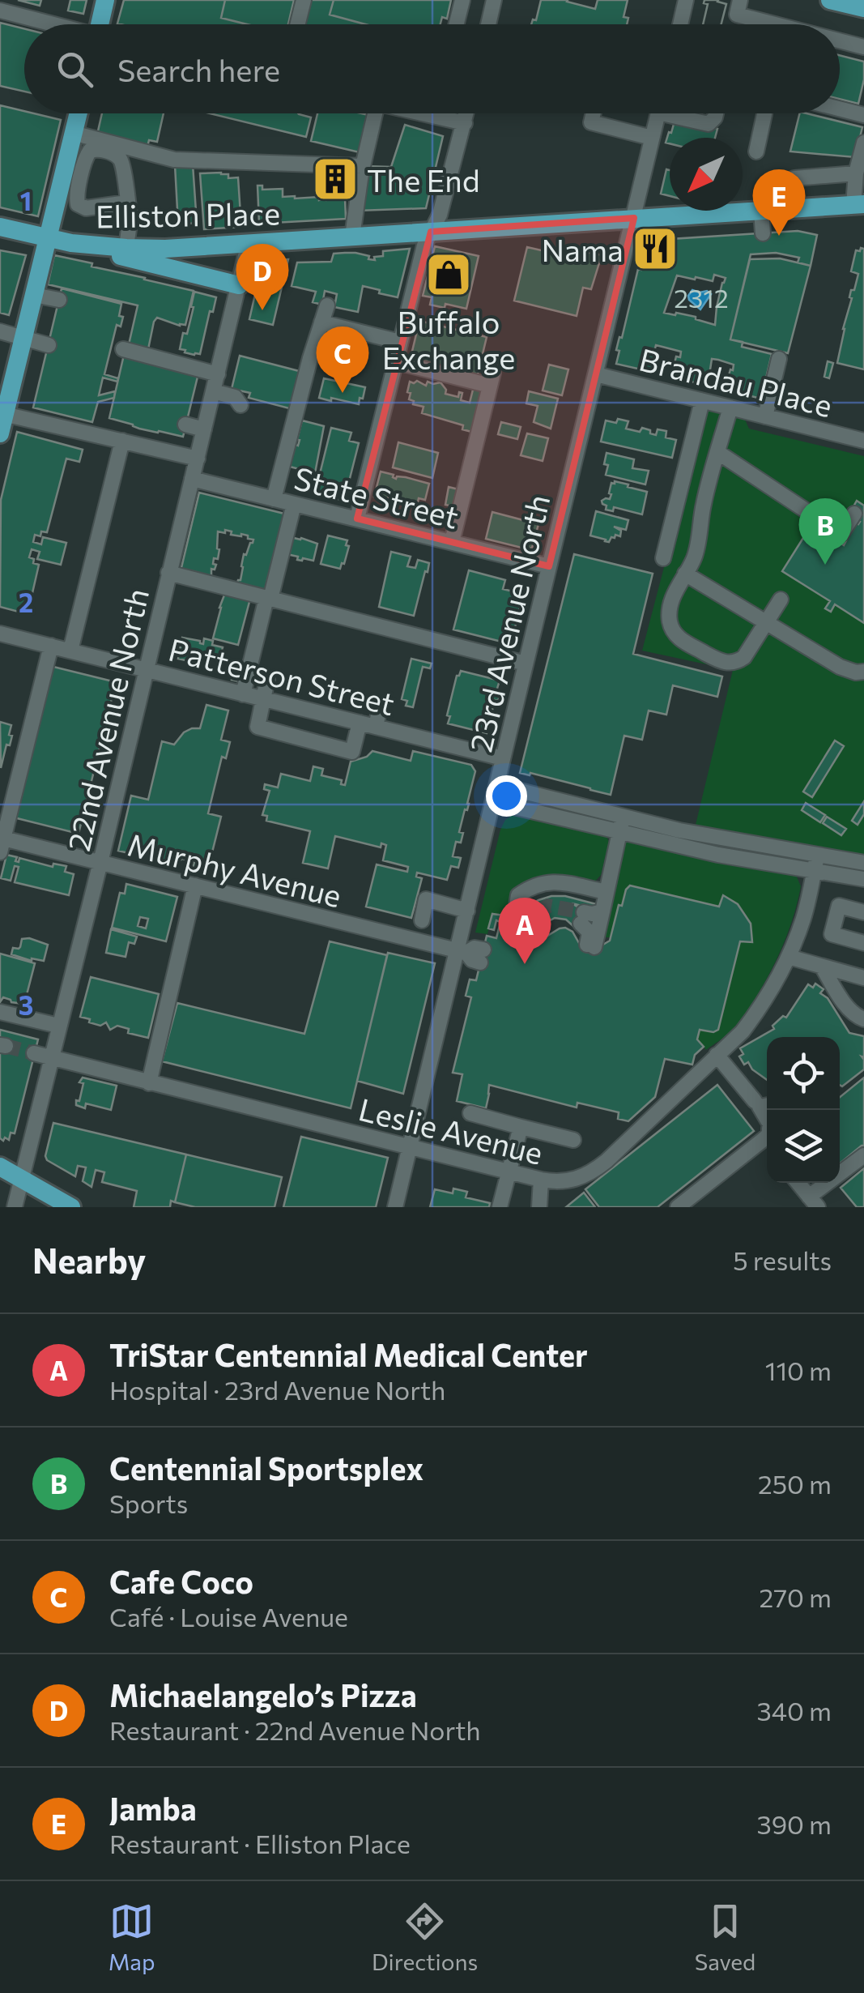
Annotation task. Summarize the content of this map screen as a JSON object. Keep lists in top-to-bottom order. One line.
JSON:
{"streets":{"main road":["Elliston Place"],"street":["Brandau Place","State Street","23rd Avenue North","Patterson Street","22nd Avenue North","Murphy Avenue","Leslie Avenue"]},"crossings":[["Elliston Place","23rd Avenue North"],["Elliston Place","22nd Avenue North"],["Brandau Place","23rd Avenue North"],["State Street","23rd Avenue North"],["State Street","22nd Avenue North"],["23rd Avenue North","Patterson Street"],["23rd Avenue North","Murphy Avenue"],["23rd Avenue North","Leslie Avenue"],["Patterson Street","22nd Avenue North"],["22nd Avenue North","Murphy Avenue"],["22nd Avenue North","Leslie Avenue"]],"places":{"building":["The End"],"restaurant":["Nama"],"shop":["Buffalo Exchange"]},"house_numbers":["2312"],"north":"bottom left","page":{"search":"Search here","pins":["E","D","C","B","A"],"heading":["Nearby","5 results"],"list":[{"mark":"A","name":"TriStar Centennial Medical Center","note":"Hospital · 23rd Avenue North","value":"110 m"},{"mark":"B","name":"Centennial Sportsplex","note":"Sports","value":"250 m"},{"mark":"C","name":"Cafe Coco","note":"Café · Louise Avenue","value":"270 m"},{"mark":"D","name":"Michaelangelo’s Pizza","note":"Restaurant · 22nd Avenue North","value":"340 m"},{"mark":"E","name":"Jamba","note":"Restaurant · Elliston Place","value":"390 m"}],"nav":["Map","Directions","Saved"]},"grid":{"rows":["1","2","3"]}}
